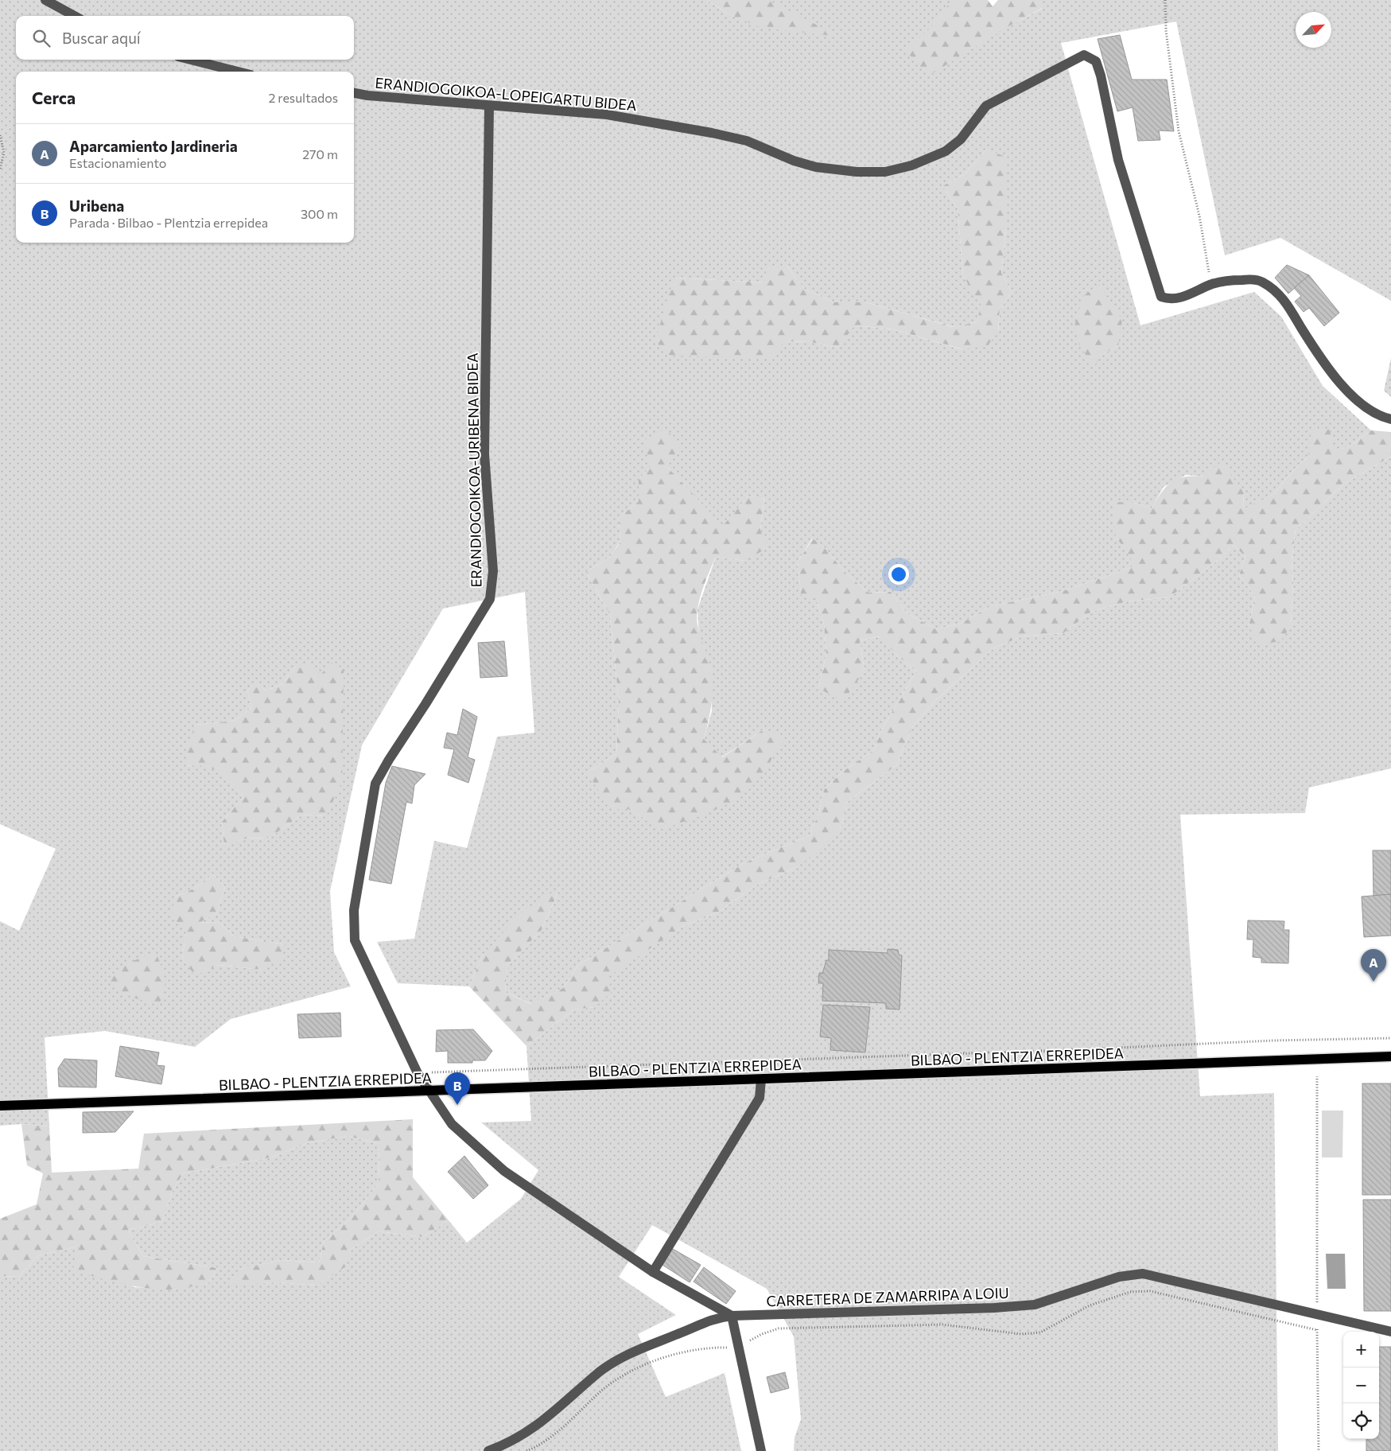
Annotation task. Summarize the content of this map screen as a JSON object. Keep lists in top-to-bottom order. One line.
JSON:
{"streets":{"main road":["BILBAO - PLENTZIA ERREPIDEA"],"street":["ERANDIOGOIKOA-LOPEIGARTU BIDEA","ERANDIOGOIKOA-URIBENA BIDEA","CARRETERA DE ZAMARRIPA A LOIU"]},"crossings":[["ERANDIOGOIKOA-LOPEIGARTU BIDEA","ERANDIOGOIKOA-URIBENA BIDEA"],["ERANDIOGOIKOA-URIBENA BIDEA","BILBAO - PLENTZIA ERREPIDEA"],["ERANDIOGOIKOA-URIBENA BIDEA","CARRETERA DE ZAMARRIPA A LOIU"]],"north":"top right","page":{"search":"Buscar aquí","heading":["Cerca","2 resultados"],"list":[{"mark":"A","name":"Aparcamiento Jardineria","note":"Estacionamiento","value":"270 m"},{"mark":"B","name":"Uribena","note":"Parada · Bilbao - Plentzia errepidea","value":"300 m"}],"pins":["A","B"],"map_buttons":["+","−"]}}
